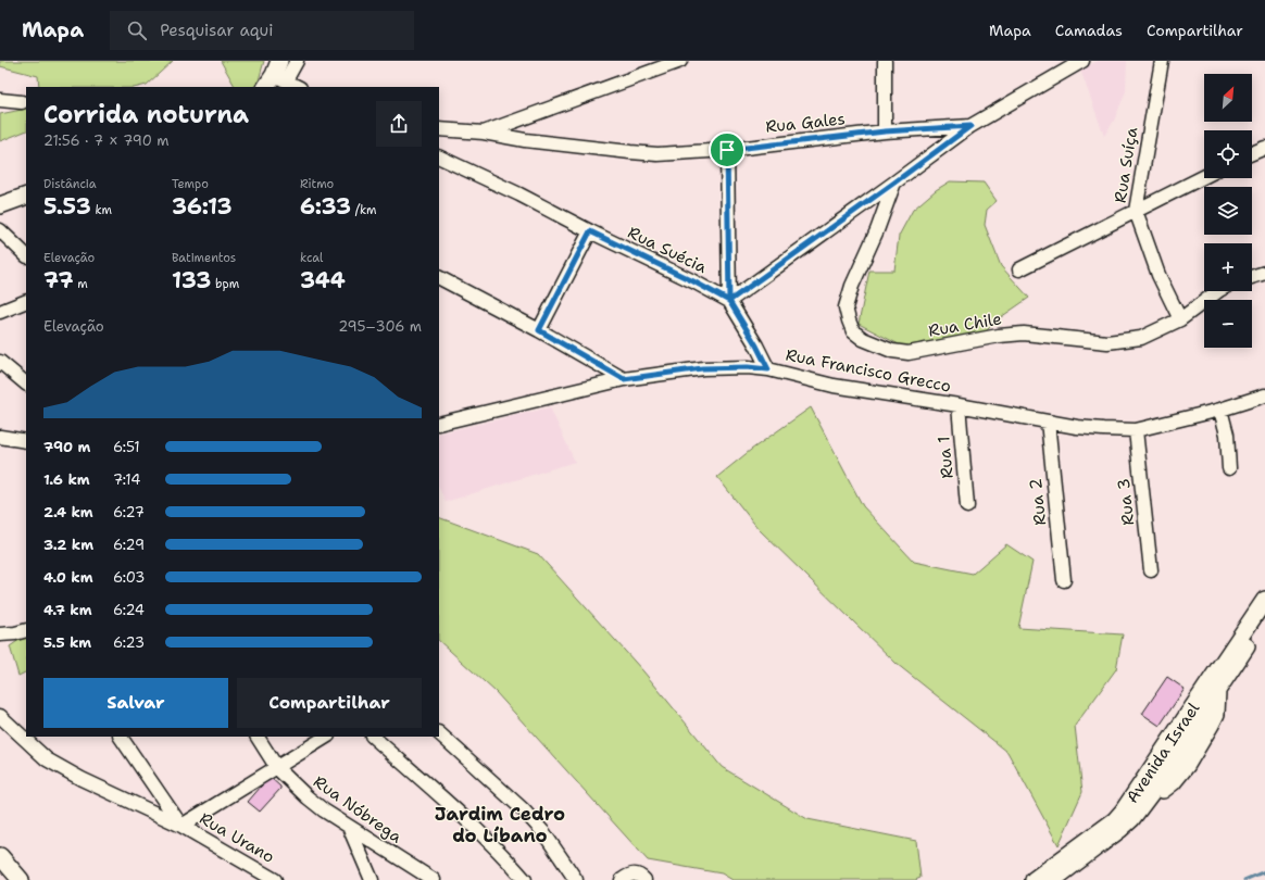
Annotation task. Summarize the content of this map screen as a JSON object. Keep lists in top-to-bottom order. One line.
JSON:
{"streets":{"main road":["Avenida Israel"],"street":["Rua Gales","Rua Suíça","Rua Suécia","Rua Chile","Rua Francisco Grecco","Rua 1","Rua 2","Rua 3","Rua Nóbrega","Rua Urano"]},"crossings":[["Rua Suíça","Rua Chile"],["Rua Francisco Grecco","Rua 1"],["Rua Francisco Grecco","Rua 2"],["Rua Francisco Grecco","Rua 3"]],"districts":["Jardim Cedro do Líbano"],"north":"top right","page":{"header":"Mapa","search":"Pesquisar aqui","nav":["Mapa","Camadas","Compartilhar"],"map_buttons":["+","−"],"heading":["Corrida noturna","21:56 · 7 × 790 m"],"stats":[["Distância","5.53 km"],["Tempo","36:13"],["Ritmo","6:33 /km"],["Elevação","77 m"],["Batimentos","133 bpm"],["kcal","344"]],"chart":["Elevação","295–306 m"],"list":[{"name":"790 m","note":"6:51"},{"name":"1.6 km","note":"7:14"},{"name":"2.4 km","note":"6:27"},{"name":"3.2 km","note":"6:29"},{"name":"4.0 km","note":"6:03"},{"name":"4.7 km","note":"6:24"},{"name":"5.5 km","note":"6:23"}],"buttons":["Salvar","Compartilhar"]}}
